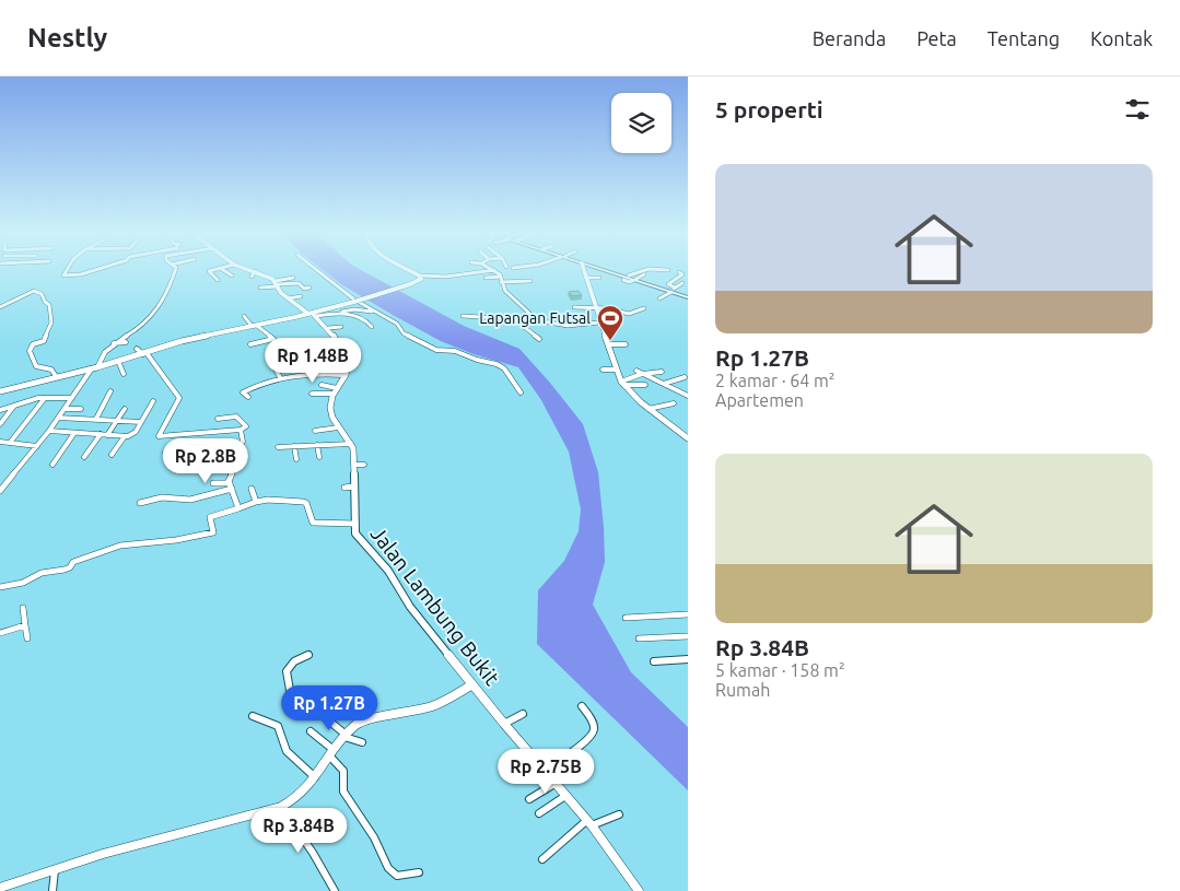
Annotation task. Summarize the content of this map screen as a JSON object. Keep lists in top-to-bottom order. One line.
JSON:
{"streets":{"street":["Jalan Lambung Bukit"]},"places":{"sports":["Lapangan Futsal"]},"page":{"header":"Nestly","nav":["Beranda","Peta","Tentang","Kontak"],"heading":"5 properti","list":[{"name":"Rp 1.27B","note":"2 kamar · 64 m² · Apartemen"},{"name":"Rp 3.84B","note":"5 kamar · 158 m² · Rumah"}],"price":["Rp 1.48B","Rp 2.8B","Rp 1.27B","Rp 2.75B","Rp 3.84B"]}}
